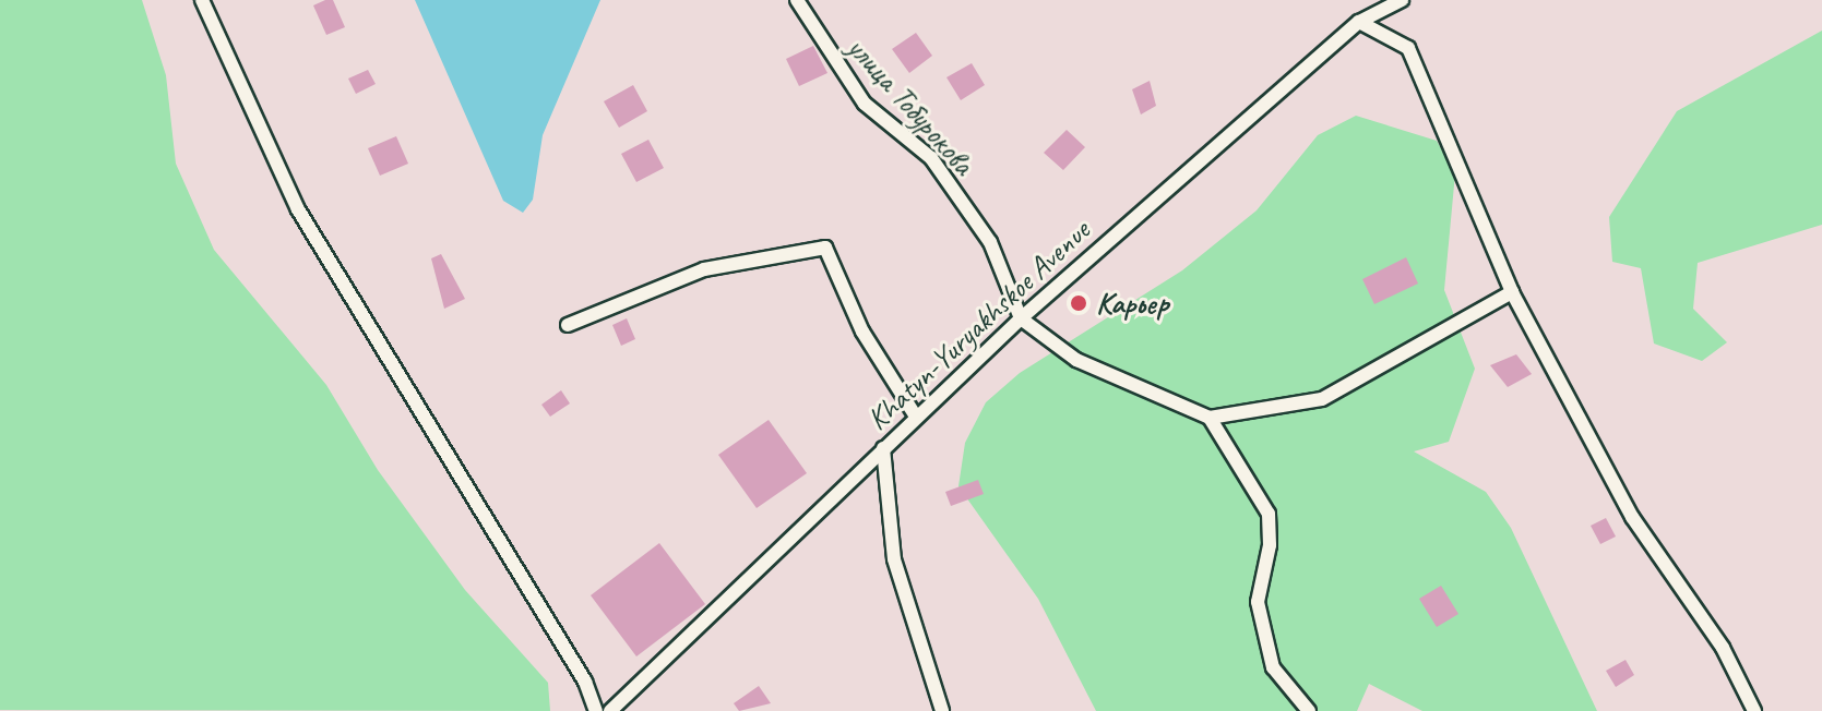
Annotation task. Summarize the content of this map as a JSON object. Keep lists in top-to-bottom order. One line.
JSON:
{"streets":{"street":["улица Тобурокова","Khatyn-Yuryakhskoe Avenue"]},"crossings":[["улица Тобурокова","Khatyn-Yuryakhskoe Avenue"]],"places":["Карьер"]}
